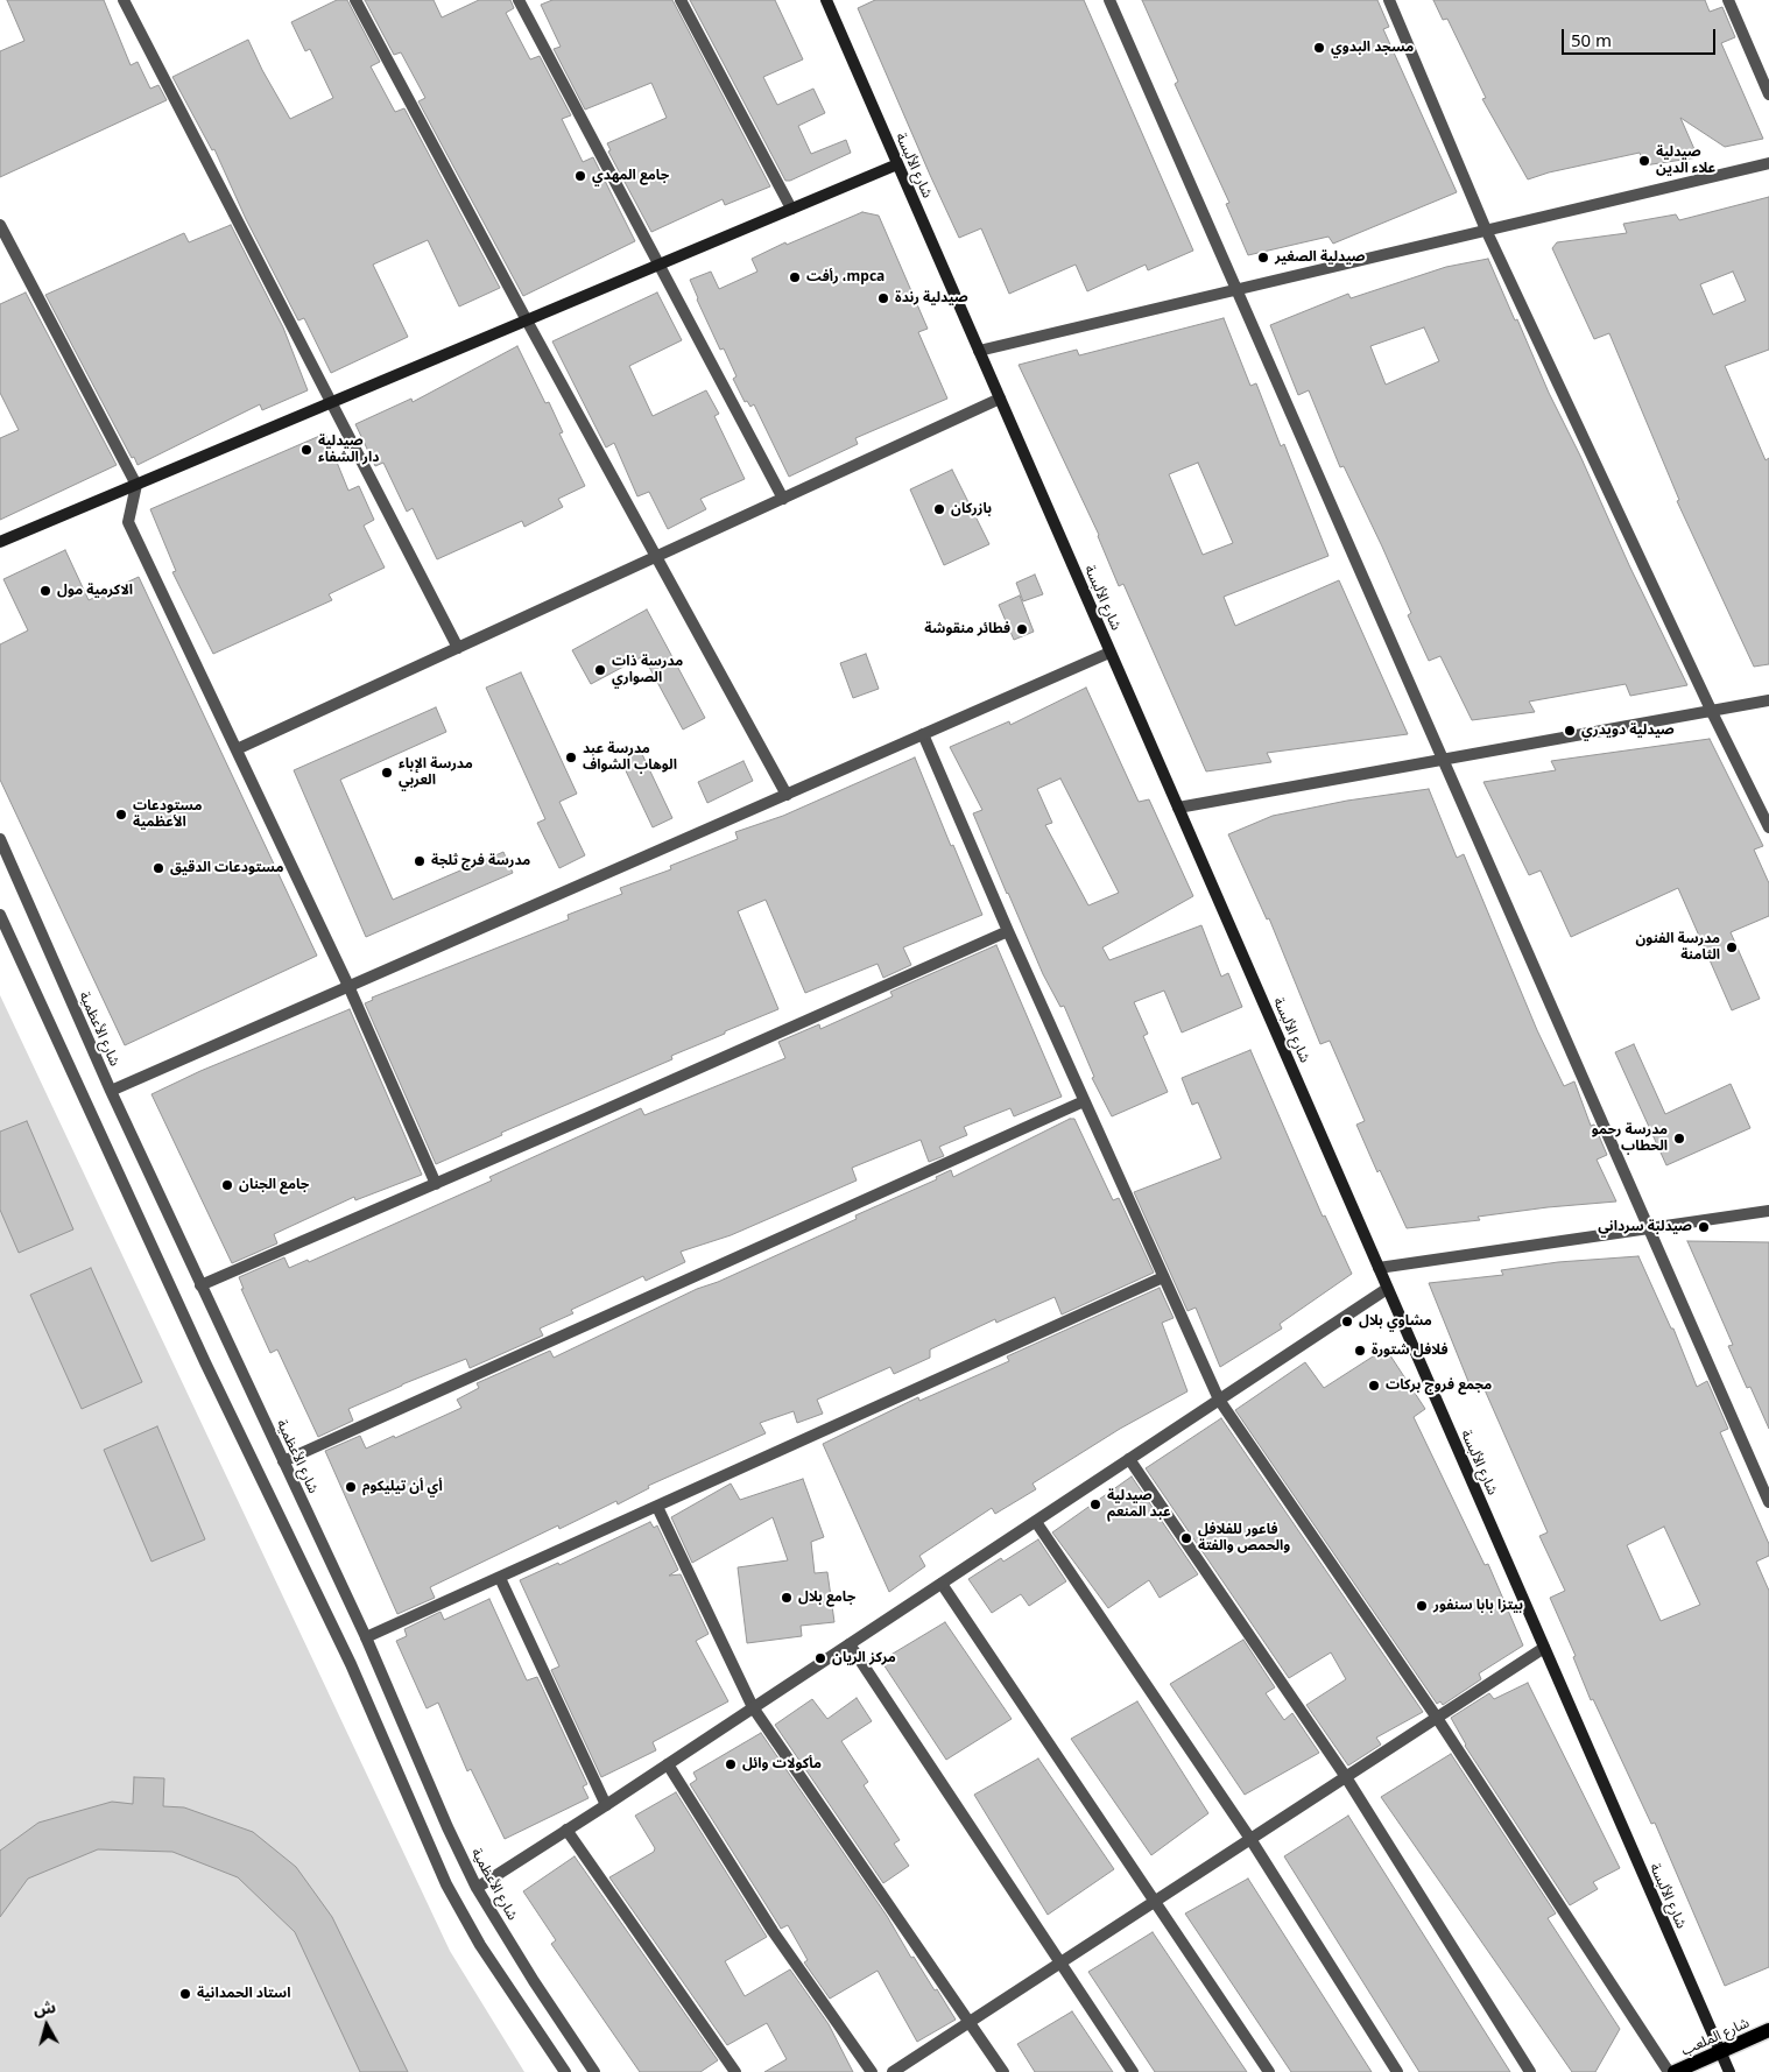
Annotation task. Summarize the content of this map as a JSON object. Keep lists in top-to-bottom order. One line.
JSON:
{"streets":{"main road":["شارع الألبسة","شارع الملعب"],"street":["شارع الأعظمية"]},"crossings":[["شارع الألبسة","شارع الملعب"]],"places":["مسجد البدوي","صيدلية علاء الدين","جامع المهدي","صيدلية الصغير","رأفت ،mpca","صيدلية رندة","صيدلية دار الشفاء","بازركان","الاكرمية مول","فطائر منقوشة","مدرسة ذات الصواري","صيدلية دويدري","مدرسة عبد الوهاب الشواف","مدرسة الإباء العربي","مستودعات الأعظمية","مدرسة فرج ثلجة","مستودعات الدقيق","مدرسة الفنون الثامنة","مدرسة رحمو الحطاب","جامع الجنان","صيدلبة سرداني","مشاوي بلال","فلافل شتورة","مجمع فروج بركات","أي أن تيليكوم","صيدلية عبد المنعم","فاعور للفلافل والحمص والفتة","جامع بلال","بيتزا بابا سنفور","مركز الريان","مأكولات وائل","استاد الحمدانية"],"scale_bar":"50 m","north":"top"}
